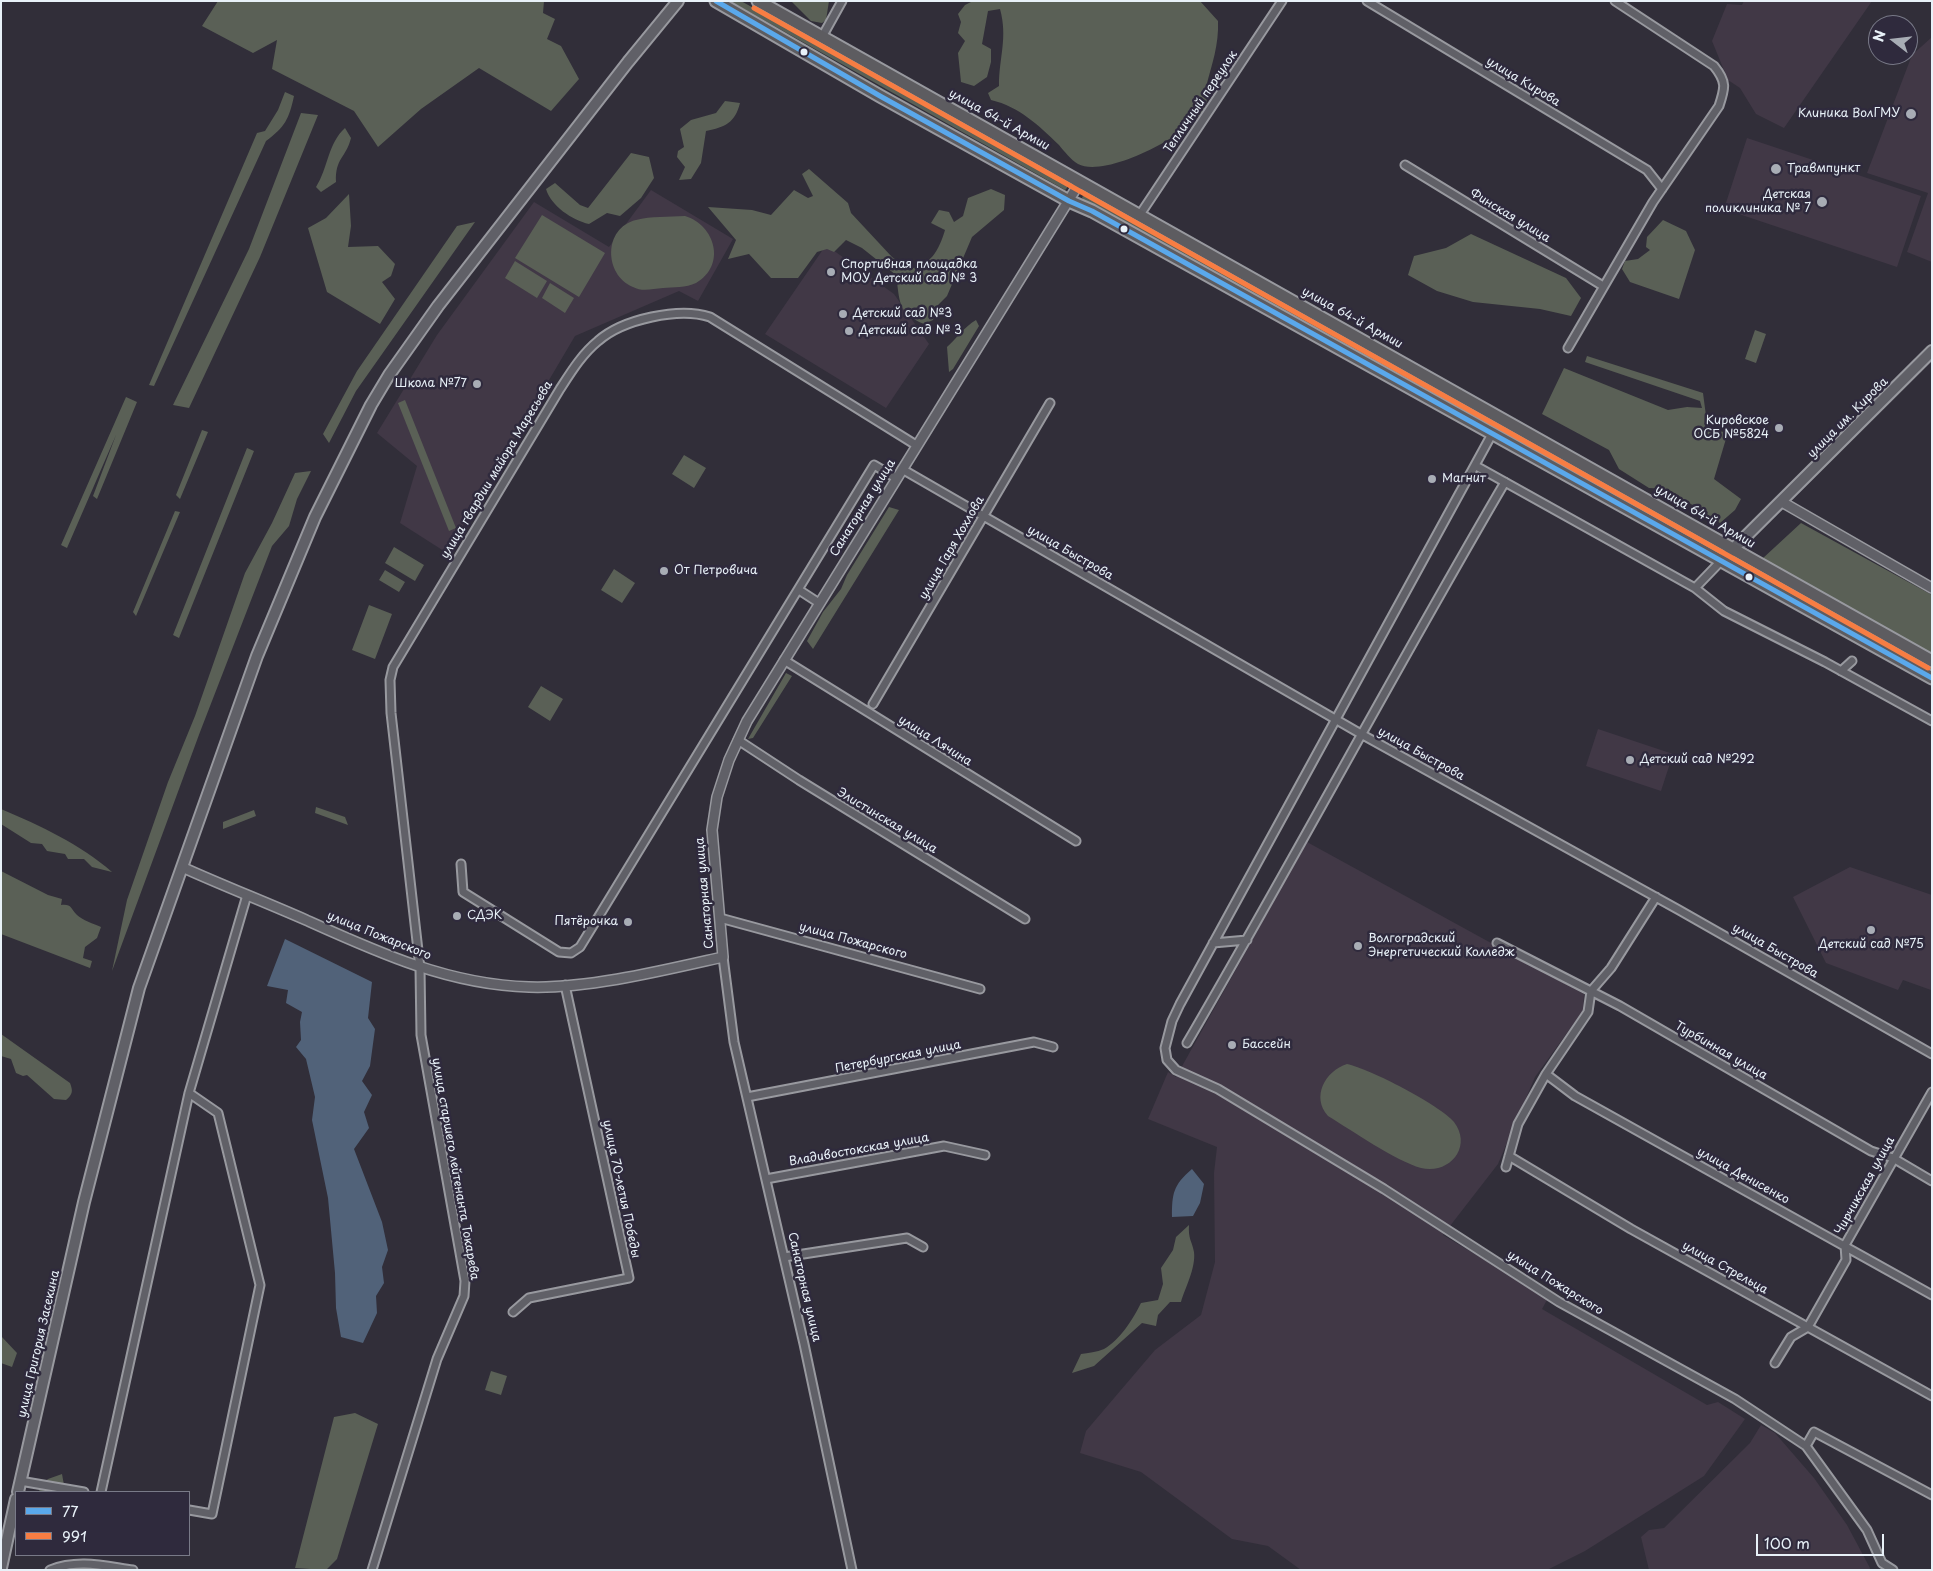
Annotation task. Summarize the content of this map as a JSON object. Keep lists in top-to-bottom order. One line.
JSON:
{"streets":{"highway":["улица 64-й Армии"],"main road":["улица им. Кирова","улица Григория Засекина"],"street":["улица Кирова","Тепличный переулок","Финская улица","улица гвардии майора Маресьева","Санаторная улица","улица Гаря Хохлова","улица Быстрова","улица Лячина","Элистинская улица","улица Пожарского","Турбинная улица","Петербургская улица","Владивостокская улица","улица старшего лейтенанта Токарева","улица Денисенко","Чирчикская улица","улица 70-летия Победы","улица Стрельца"]},"crossings":[["Тепличный переулок","улица 64-й Армии"],["улица 64-й Армии","улица им. Кирова"],["улица 64-й Армии","Санаторная улица"],["улица гвардии майора Маресьева","Санаторная улица"],["улица гвардии майора Маресьева","улица Пожарского"],["улица гвардии майора Маресьева","улица старшего лейтенанта Токарева"],["Санаторная улица","улица Быстрова"],["Санаторная улица","улица Лячина"],["Санаторная улица","Элистинская улица"],["Санаторная улица","улица Пожарского"],["Санаторная улица","Петербургская улица"],["Санаторная улица","Владивостокская улица"],["улица Гаря Хохлова","улица Быстрова"],["улица Пожарского","улица старшего лейтенанта Токарева"],["улица Пожарского","улица 70-летия Победы"],["улица Пожарского","улица Григория Засекина"],["Турбинная улица","Чирчикская улица"],["улица Денисенко","Чирчикская улица"],["Чирчикская улица","улица Стрельца"]],"places":["Клиника ВолГМУ","Травмпункт","Детская поликлиника № 7","Спортивная площадка МОУ Детский сад № 3","Детский сад №3","Детский сад № 3","Школа №77","Кировское ОСБ №5824","Магнит","От Петровича","Детский сад №292","СДЭК","Пятёрочка","Детский сад №75","Волгоградский Энергетический Колледж","Бассейн"],"lines":["transit line 77","transit line 991"],"legend":["77","991"],"scale_bar":"100 m","north":"left"}
